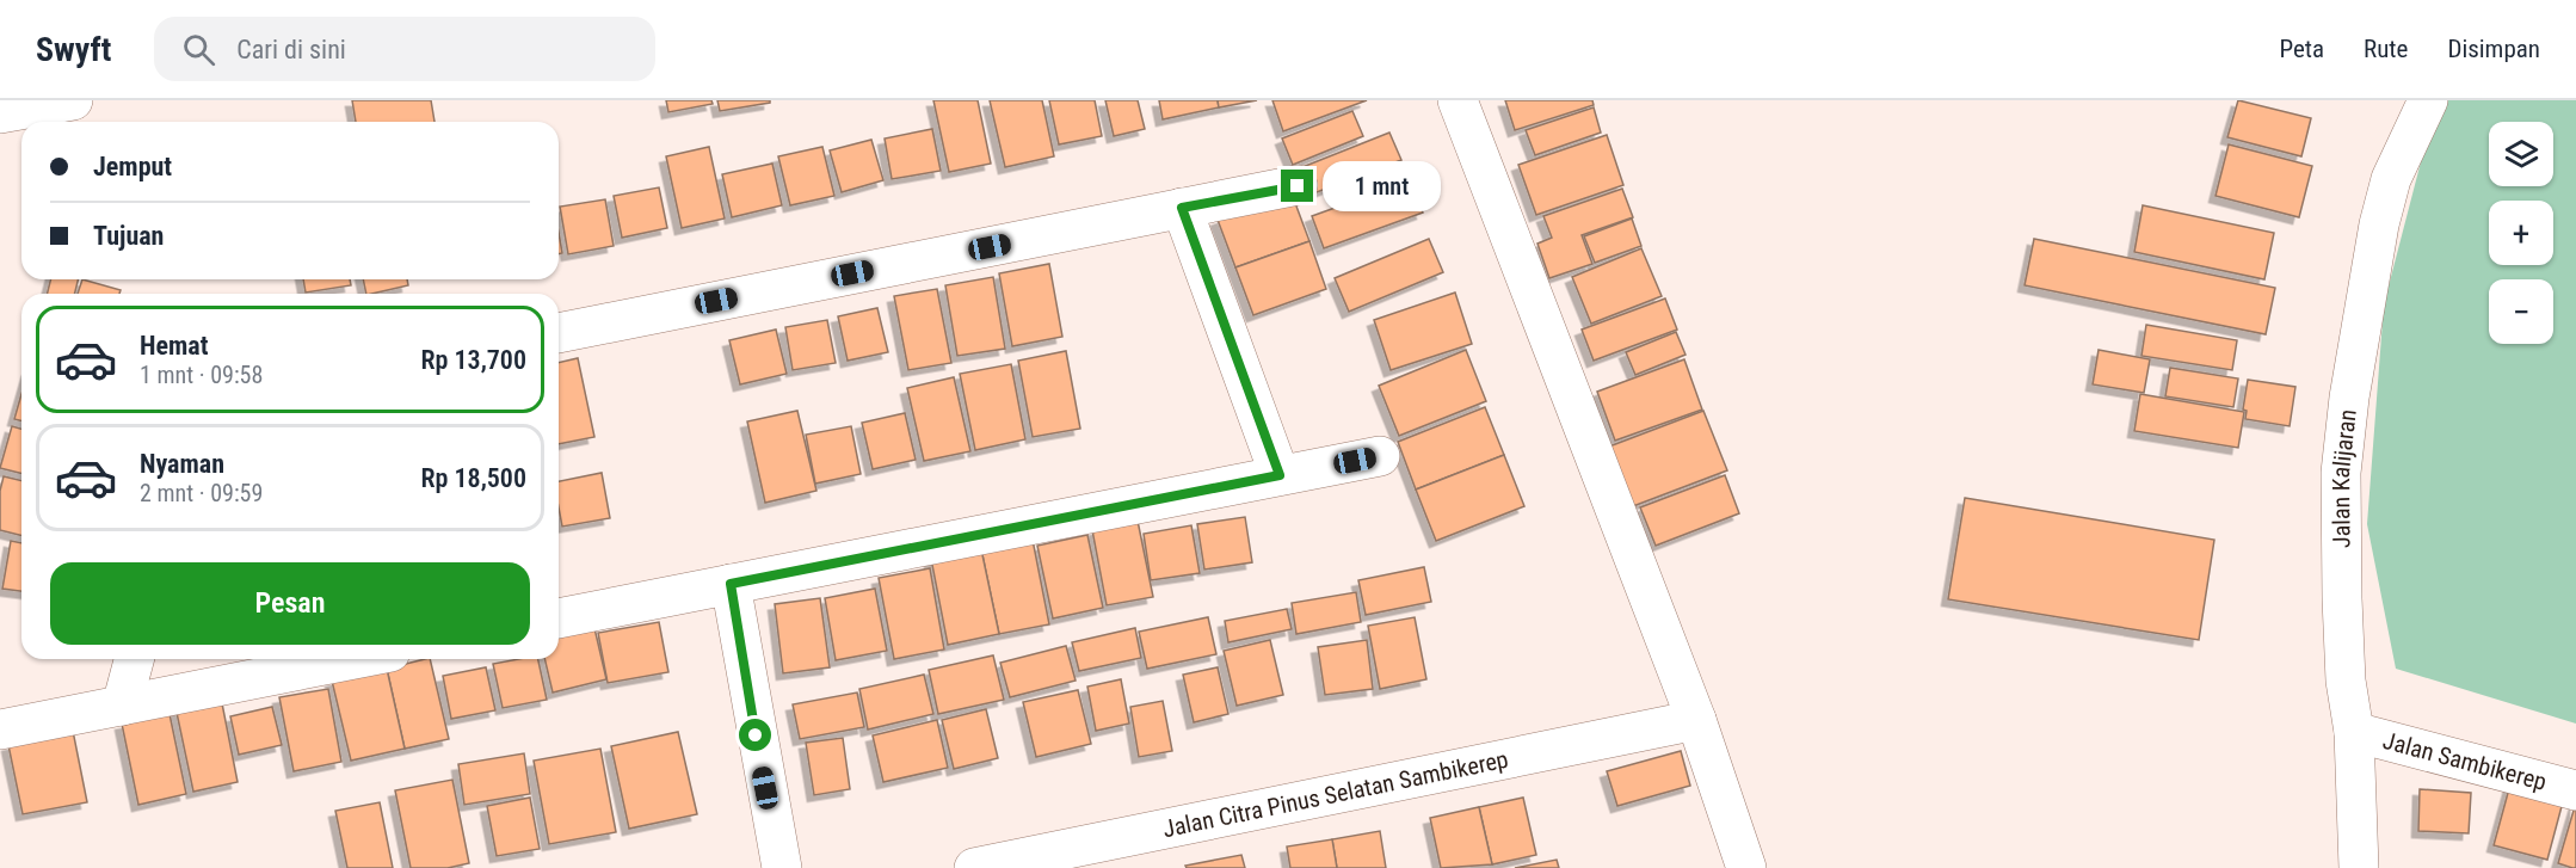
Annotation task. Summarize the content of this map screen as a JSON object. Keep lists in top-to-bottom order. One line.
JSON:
{"streets":{"street":["Jalan Kalijaran","Jalan Sambikerep","Jalan Citra Pinus Selatan Sambikerep"]},"crossings":[["Jalan Kalijaran","Jalan Sambikerep"]],"page":{"header":"Swyft","search":"Cari di sini","nav":["Peta","Rute","Disimpan"],"map_buttons":["+","−"],"banner":["Jemput","Tujuan"],"bubble":"1 mnt","list":[{"name":"Hemat","note":"1 mnt · 09:58","value":"Rp 13,700"},{"name":"Nyaman","note":"2 mnt · 09:59","value":"Rp 18,500"}],"buttons":"Pesan"}}
